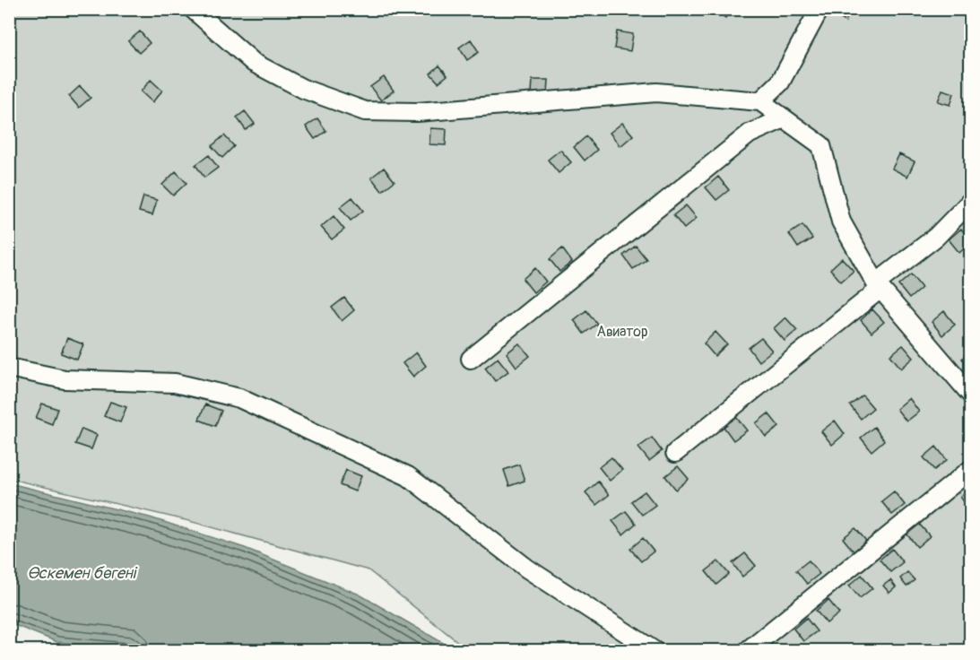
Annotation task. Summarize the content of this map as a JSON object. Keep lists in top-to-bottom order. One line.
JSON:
{"water":["Өскемен бөгені"],"parks":["Авиатор"]}
